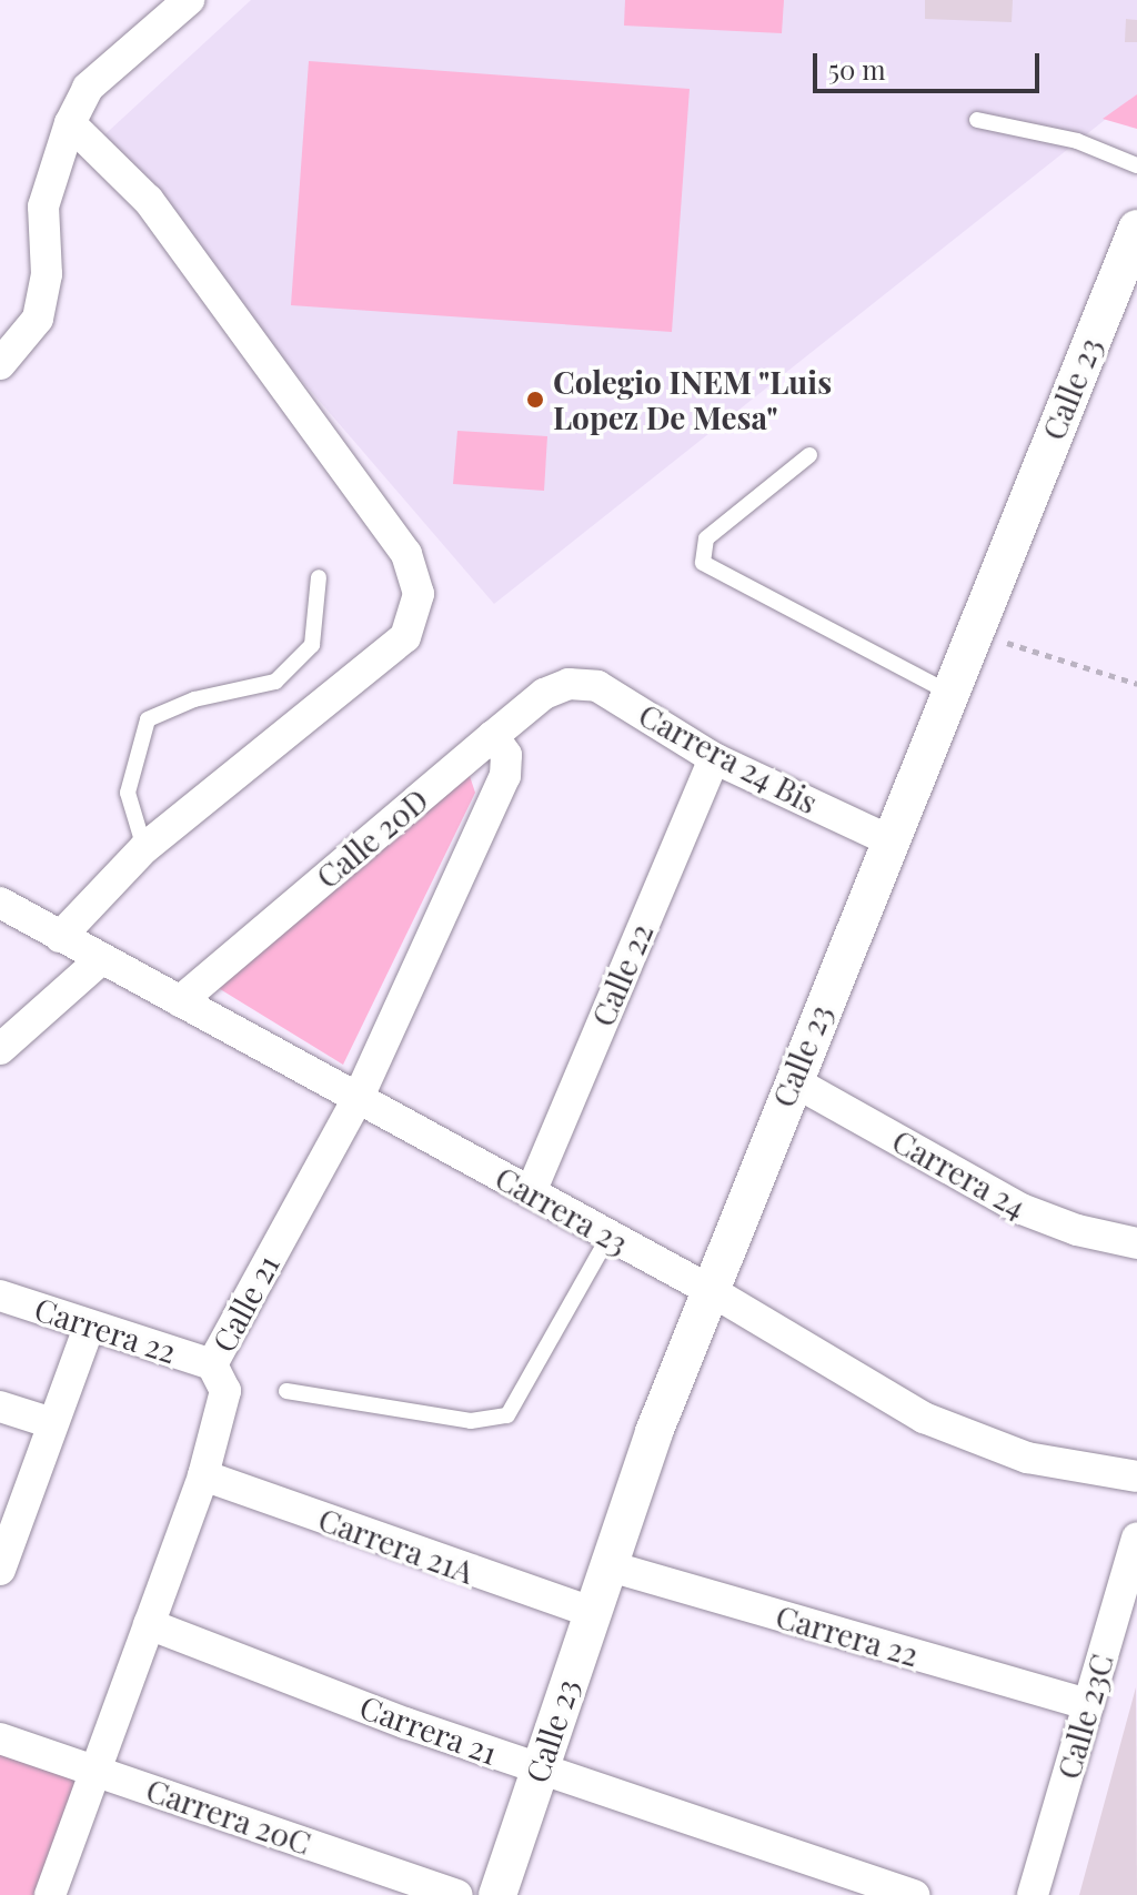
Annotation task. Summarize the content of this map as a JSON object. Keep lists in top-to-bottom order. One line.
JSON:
{"streets":{"street":["Calle 23","Carrera 24 Bis","Calle 20D","Calle 22","Carrera 24","Carrera 23","Calle 21","Carrera 22","Carrera 21A","Calle 23C","Carrera 21","Carrera 20C"]},"crossings":[["Calle 23","Carrera 24 Bis"],["Calle 23","Carrera 24"],["Calle 23","Carrera 23"],["Calle 23","Carrera 22"],["Calle 23","Carrera 21A"],["Calle 23","Carrera 21"],["Carrera 24 Bis","Calle 20D"],["Carrera 24 Bis","Calle 22"],["Calle 20D","Carrera 23"],["Calle 20D","Calle 21"],["Calle 22","Carrera 23"],["Carrera 23","Calle 21"],["Calle 21","Carrera 22"],["Calle 21","Carrera 21A"],["Calle 21","Carrera 21"],["Calle 21","Carrera 20C"],["Carrera 22","Calle 23C"]],"places":["Colegio INEM \"Luis Lopez De Mesa\""],"scale_bar":"50 m"}
